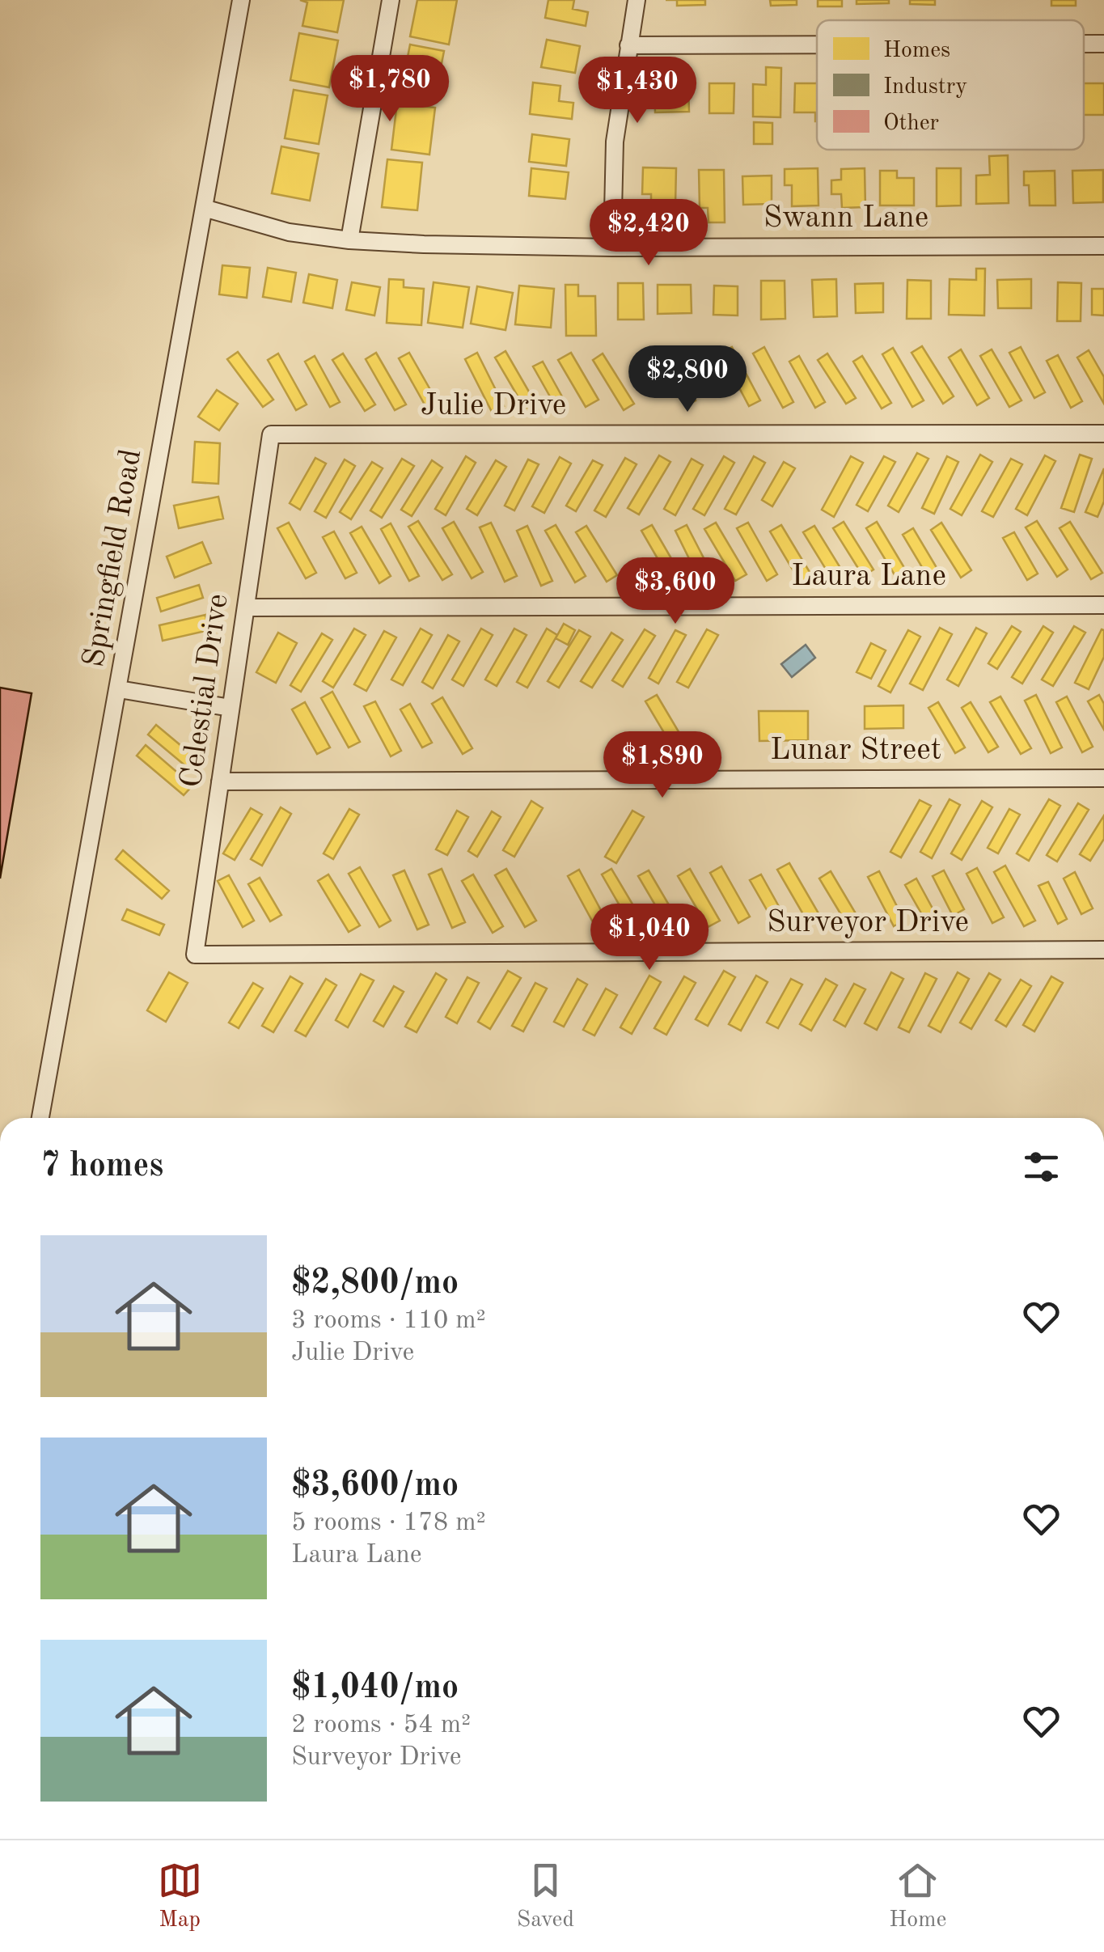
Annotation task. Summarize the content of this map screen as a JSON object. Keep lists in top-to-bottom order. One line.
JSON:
{"streets":{"street":["Swann Lane","Julie Drive","Springfield Road","Laura Lane","Celestial Drive","Lunar Street","Surveyor Drive"]},"crossings":[["Swann Lane","Springfield Road"],["Julie Drive","Celestial Drive"],["Laura Lane","Celestial Drive"],["Celestial Drive","Lunar Street"],["Celestial Drive","Surveyor Drive"]],"legend":["Homes","Industry","Other"],"page":{"price":["$1,780","$1,430","$2,420","$2,800","$3,600","$1,890","$1,040"],"heading":"7 homes","list":[{"name":"$2,800/mo","note":"3 rooms · 110 m² · Julie Drive"},{"name":"$3,600/mo","note":"5 rooms · 178 m² · Laura Lane"},{"name":"$1,040/mo","note":"2 rooms · 54 m² · Surveyor Drive"}],"tabs":["Map","Saved","Home"]}}
